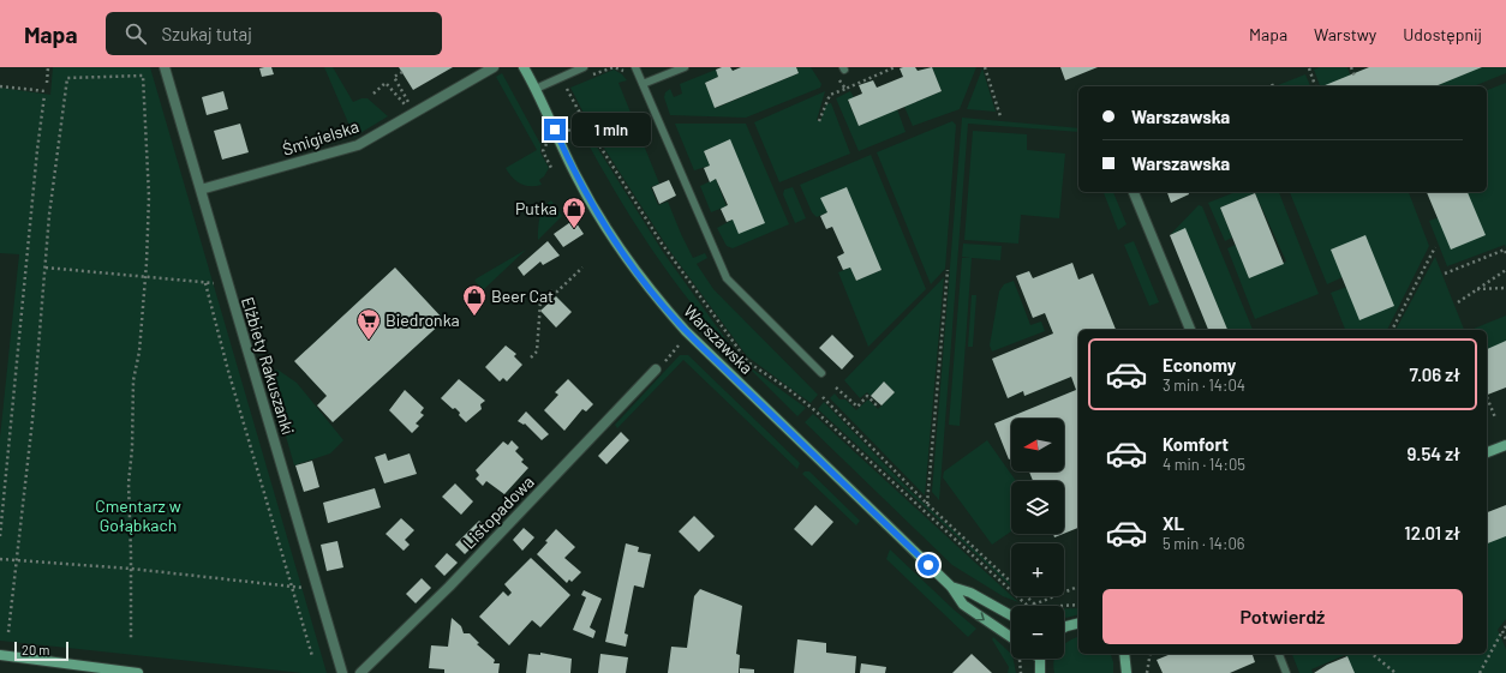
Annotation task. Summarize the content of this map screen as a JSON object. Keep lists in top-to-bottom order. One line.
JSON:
{"streets":{"street":["Śmigielska","Warszawska","Elżbiety Rakuszanki","Listopadowa"]},"crossings":[["Śmigielska","Elżbiety Rakuszanki"]],"parks":["Cmentarz w Gołąbkach"],"places":{"shop":["Putka","Beer Cat"],"supermarket":["Biedronka"]},"scale_bar":"20 m","north":"left","page":{"header":"Mapa","search":"Szukaj tutaj","nav":["Mapa","Warstwy","Udostępnij"],"banner":["Warszawska","Warszawska"],"bubble":"1 min","list":[{"name":"Economy","note":"3 min · 14:04","value":"7.06 zł"},{"name":"Komfort","note":"4 min · 14:05","value":"9.54 zł"},{"name":"XL","note":"5 min · 14:06","value":"12.01 zł"}],"map_buttons":["+","−"],"buttons":"Potwierdź","scale":"20 m"}}
